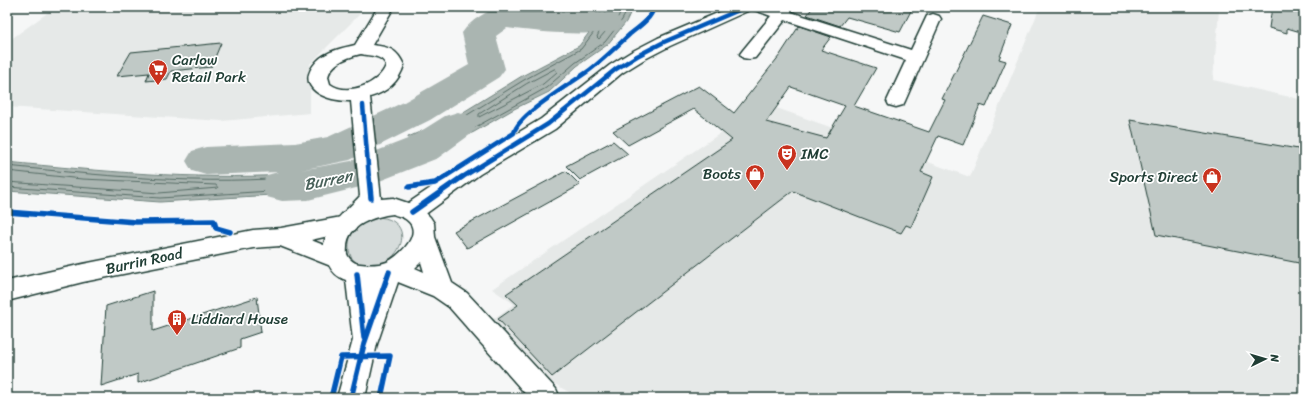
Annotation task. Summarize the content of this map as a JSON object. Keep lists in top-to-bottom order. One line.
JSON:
{"streets":{"street":["Burrin Road"]},"water":["Burren"],"places":{"supermarket":["Carlow Retail Park"],"theatre":["IMC"],"shop":["Boots","Sports Direct"],"building":["Liddiard House"]},"north":"right"}
